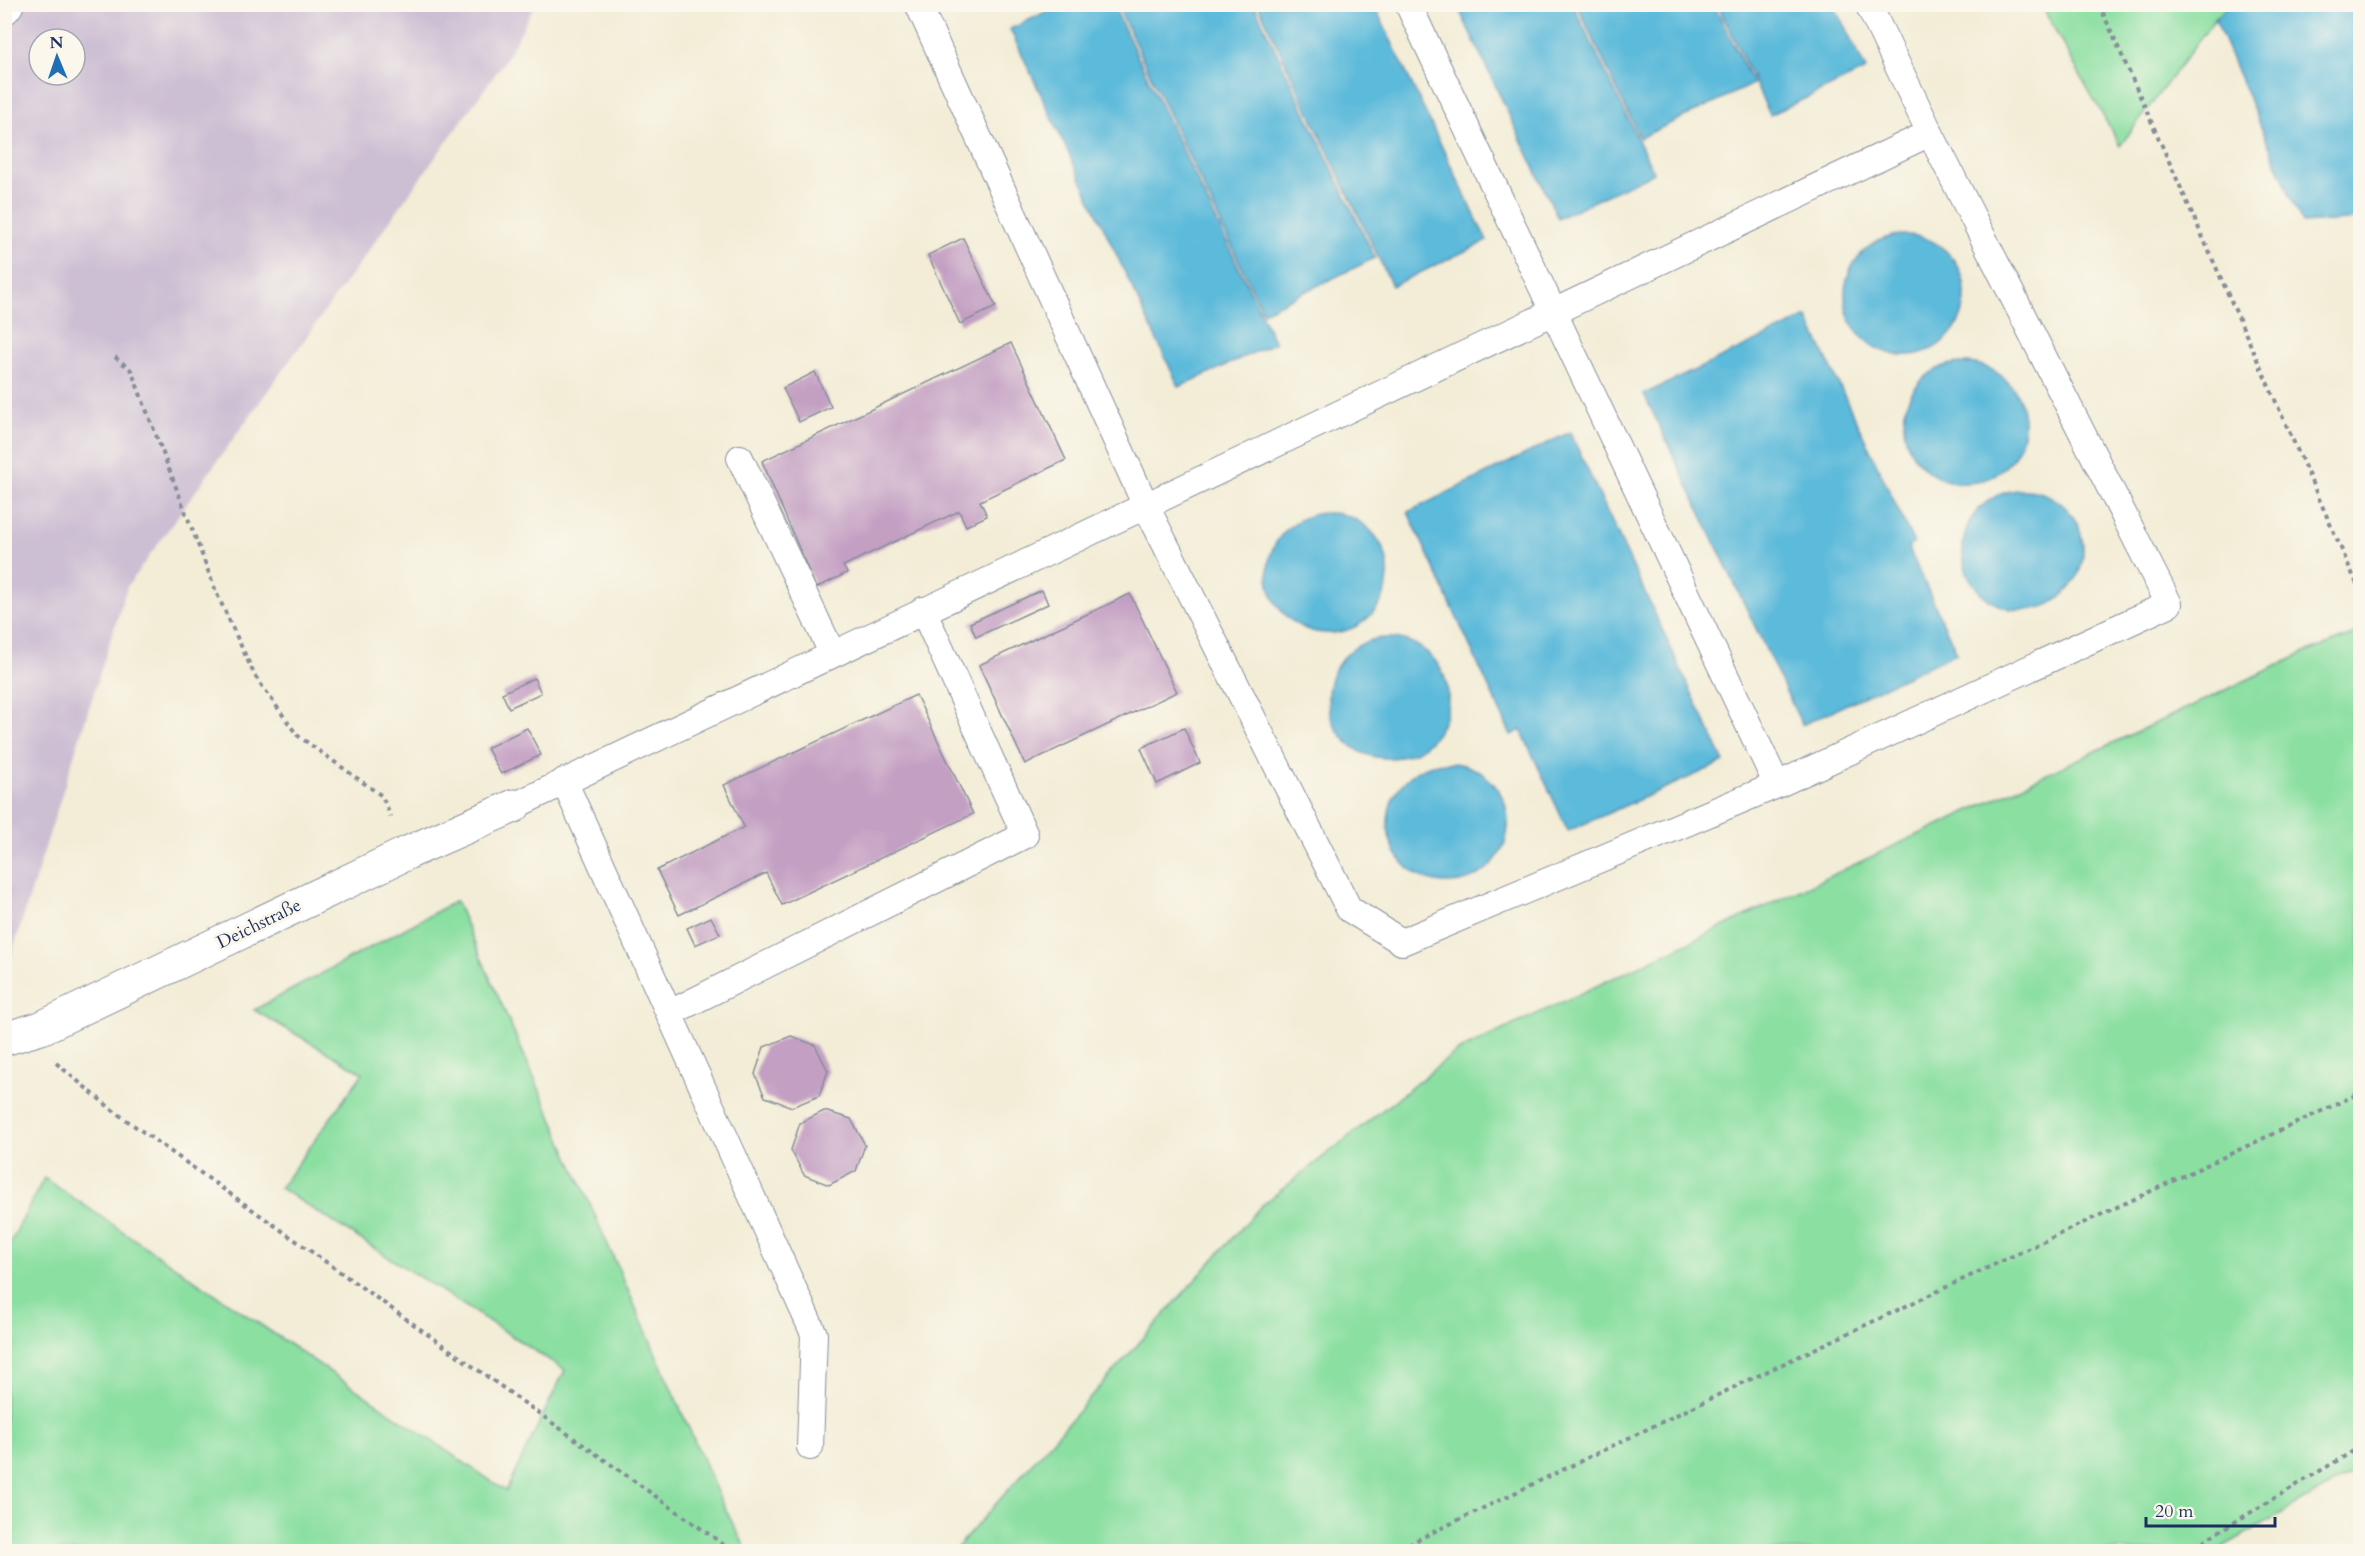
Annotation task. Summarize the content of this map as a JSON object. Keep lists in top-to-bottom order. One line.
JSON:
{"streets":{"street":["Deichstraße"]},"scale_bar":"20 m","north":"top"}
